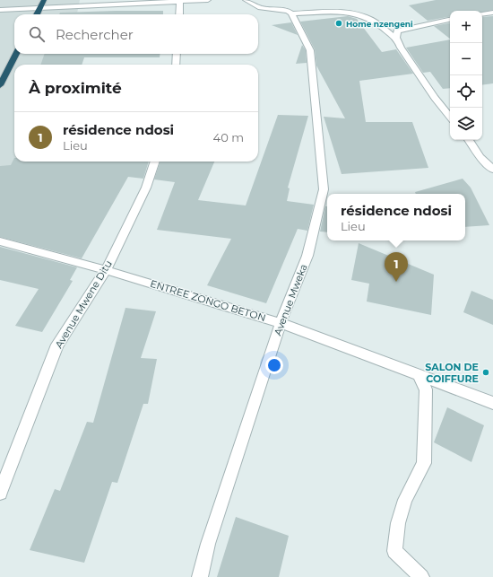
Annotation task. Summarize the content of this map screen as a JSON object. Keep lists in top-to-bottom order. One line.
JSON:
{"streets":{"street":["Avenue Mweka","ENTREE ZONGO BETON","Avenue Mwene Ditu"]},"crossings":[["Avenue Mweka","ENTREE ZONGO BETON"],["ENTREE ZONGO BETON","Avenue Mwene Ditu"]],"places":["Home nzengeni","SALON DE COIFFURE"],"page":{"map_buttons":["+","−"],"search":"Rechercher","heading":"À proximité","list":[{"mark":"1","name":"résidence ndosi","note":"Lieu","value":"40 m"}],"popup":["résidence ndosi","Lieu"],"pins":"1"}}
